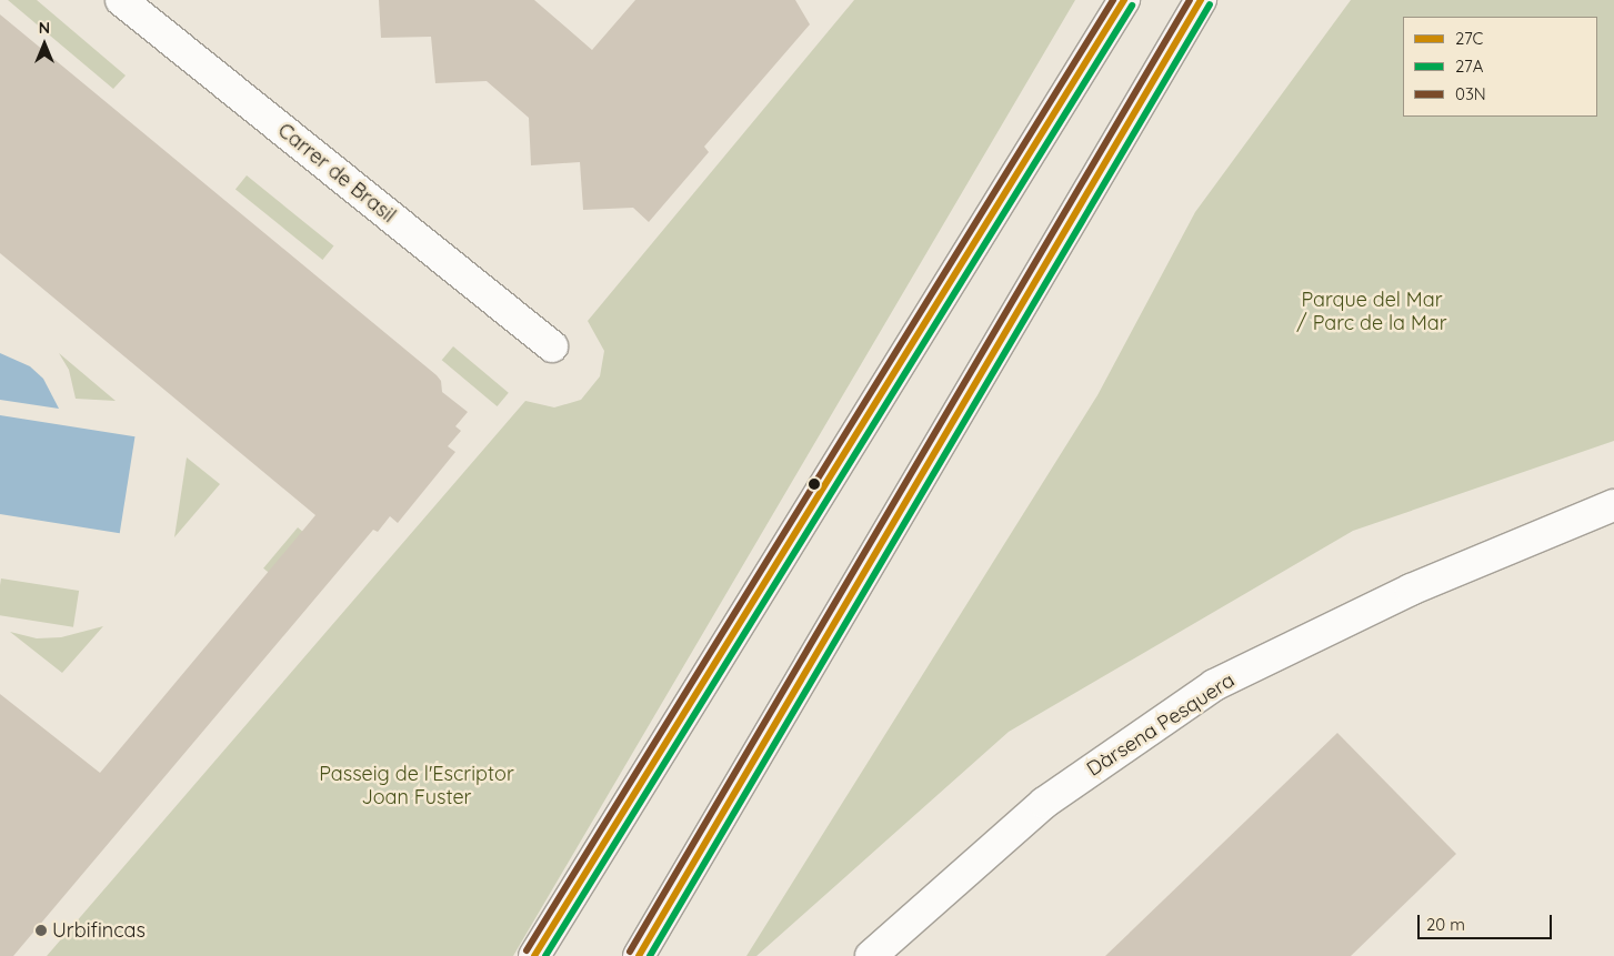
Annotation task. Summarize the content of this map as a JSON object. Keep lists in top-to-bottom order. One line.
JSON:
{"streets":{"street":["Carrer de Brasil","Dàrsena Pesquera"]},"parks":["Parque del Mar / Parc de la Mar","Passeig de l'Escriptor Joan Fuster"],"places":["Urbifincas"],"lines":["transit line 27C","transit line 03N","transit line 27A"],"legend":["27C","27A","03N"],"scale_bar":"20 m","north":"top"}
